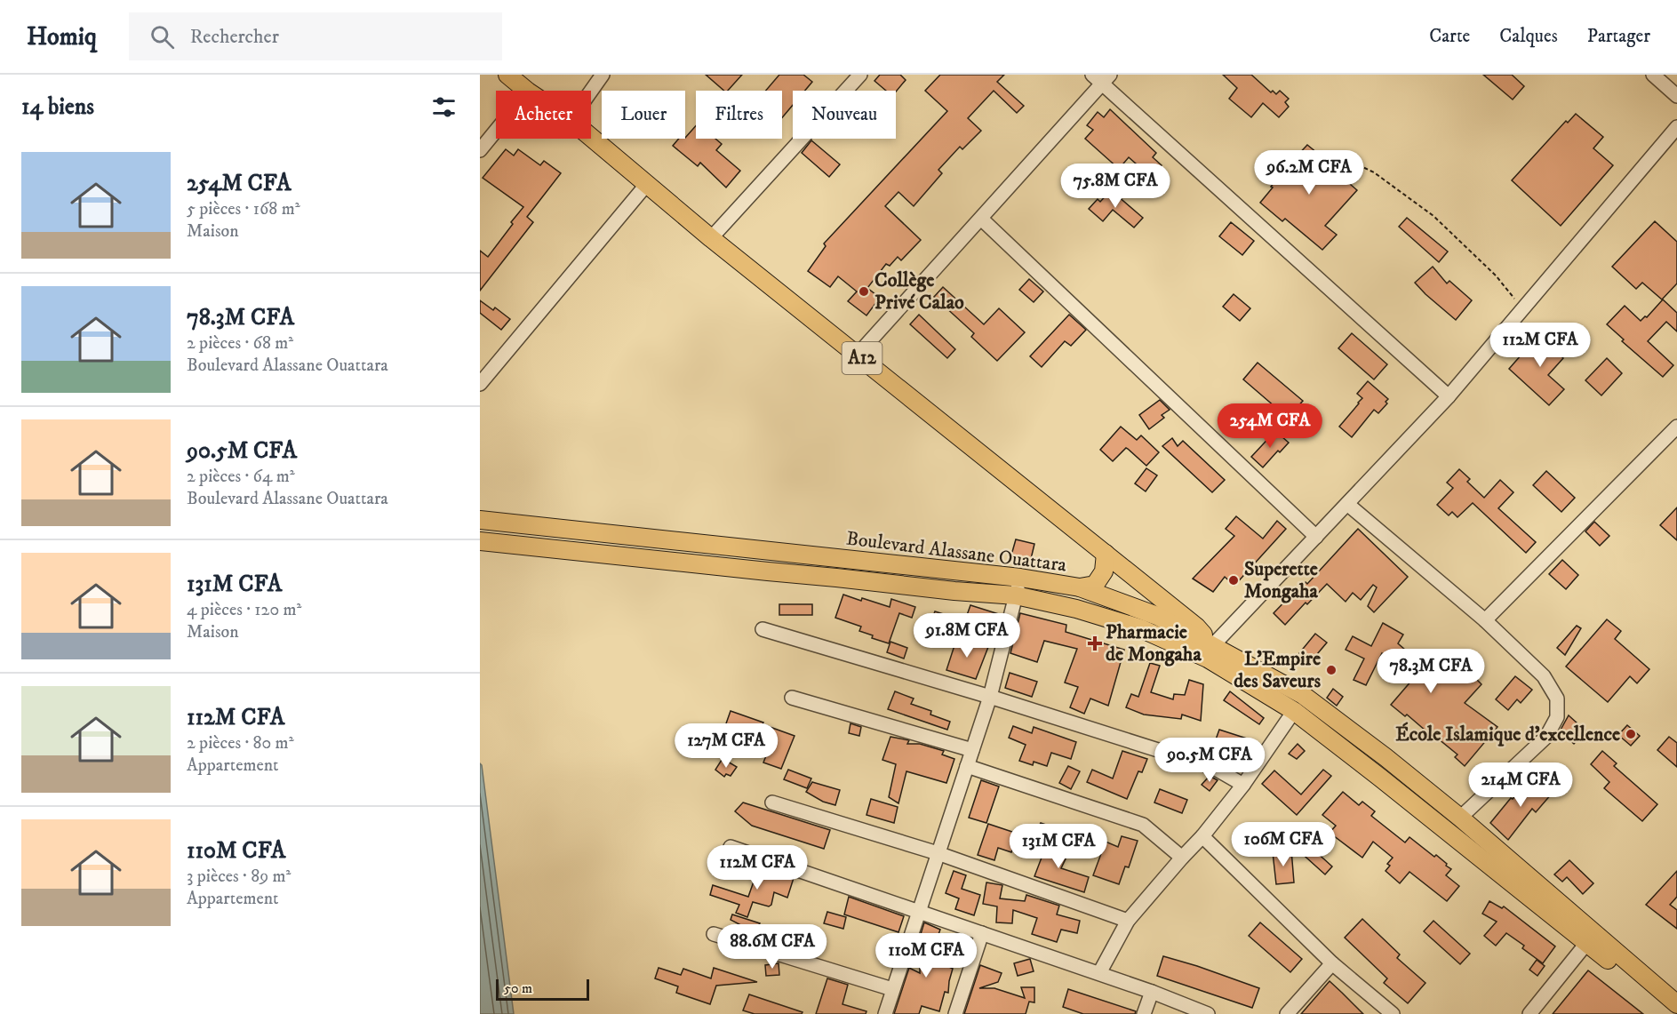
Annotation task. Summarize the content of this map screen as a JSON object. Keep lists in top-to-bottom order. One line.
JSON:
{"streets":{"main road":["A12","Boulevard Alassane Ouattara"]},"crossings":[["A12","Boulevard Alassane Ouattara"]],"places":{"other":["Collège Privé Calao","Superette Mongaha","L'Empire des Saveurs","École Islamique d'excellence"],"health":["Pharmacie de Mongaha"]},"scale_bar":"50 m","page":{"header":"Homiq","search":"Rechercher","nav":["Carte","Calques","Partager"],"heading":"14 biens","chip":["Acheter","Louer","Filtres","Nouveau"],"list":[{"name":"254M CFA","note":"5 pièces · 168 m² · Maison"},{"name":"78.3M CFA","note":"2 pièces · 68 m² · Boulevard Alassane Ouattara"},{"name":"90.5M CFA","note":"2 pièces · 64 m² · Boulevard Alassane Ouattara"},{"name":"131M CFA","note":"4 pièces · 120 m² · Maison"},{"name":"112M CFA","note":"2 pièces · 80 m² · Appartement"},{"name":"110M CFA","note":"3 pièces · 89 m² · Appartement"}],"price":["96.2M CFA","75.8M CFA","112M CFA","254M CFA","91.8M CFA","78.3M CFA","127M CFA","90.5M CFA","214M CFA","106M CFA","131M CFA","112M CFA","88.6M CFA","110M CFA"],"scale":"50 m"}}
